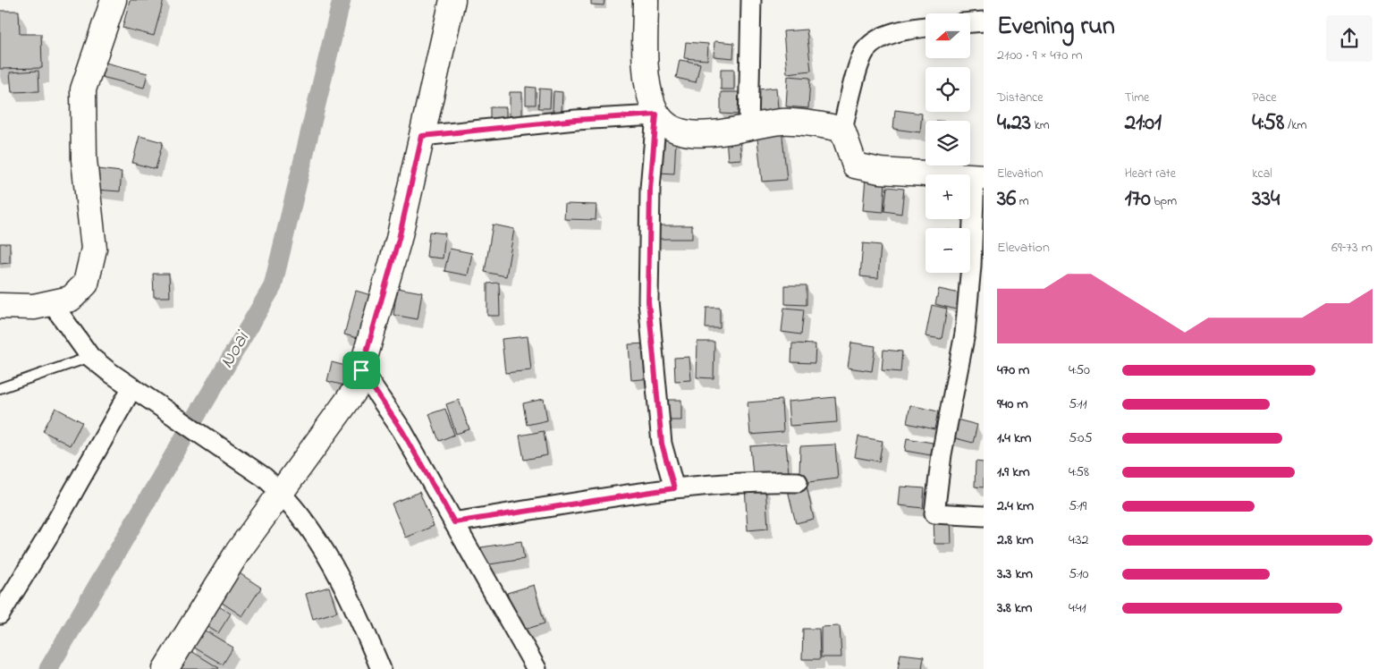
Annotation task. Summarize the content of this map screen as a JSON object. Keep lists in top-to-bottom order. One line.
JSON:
{"water":["Noai"],"north":"left","page":{"heading":["Evening run","21:00 · 9 × 470 m"],"map_buttons":["+","−"],"stats":[["Distance","4.23 km"],["Time","21:01"],["Pace","4:58 /km"],["Elevation","36 m"],["Heart rate","170 bpm"],["kcal","334"]],"chart":["Elevation","69–73 m"],"list":[{"name":"470 m","note":"4:50"},{"name":"940 m","note":"5:11"},{"name":"1.4 km","note":"5:05"},{"name":"1.9 km","note":"4:58"},{"name":"2.4 km","note":"5:19"},{"name":"2.8 km","note":"4:32"},{"name":"3.3 km","note":"5:10"},{"name":"3.8 km","note":"4:41"}]}}
